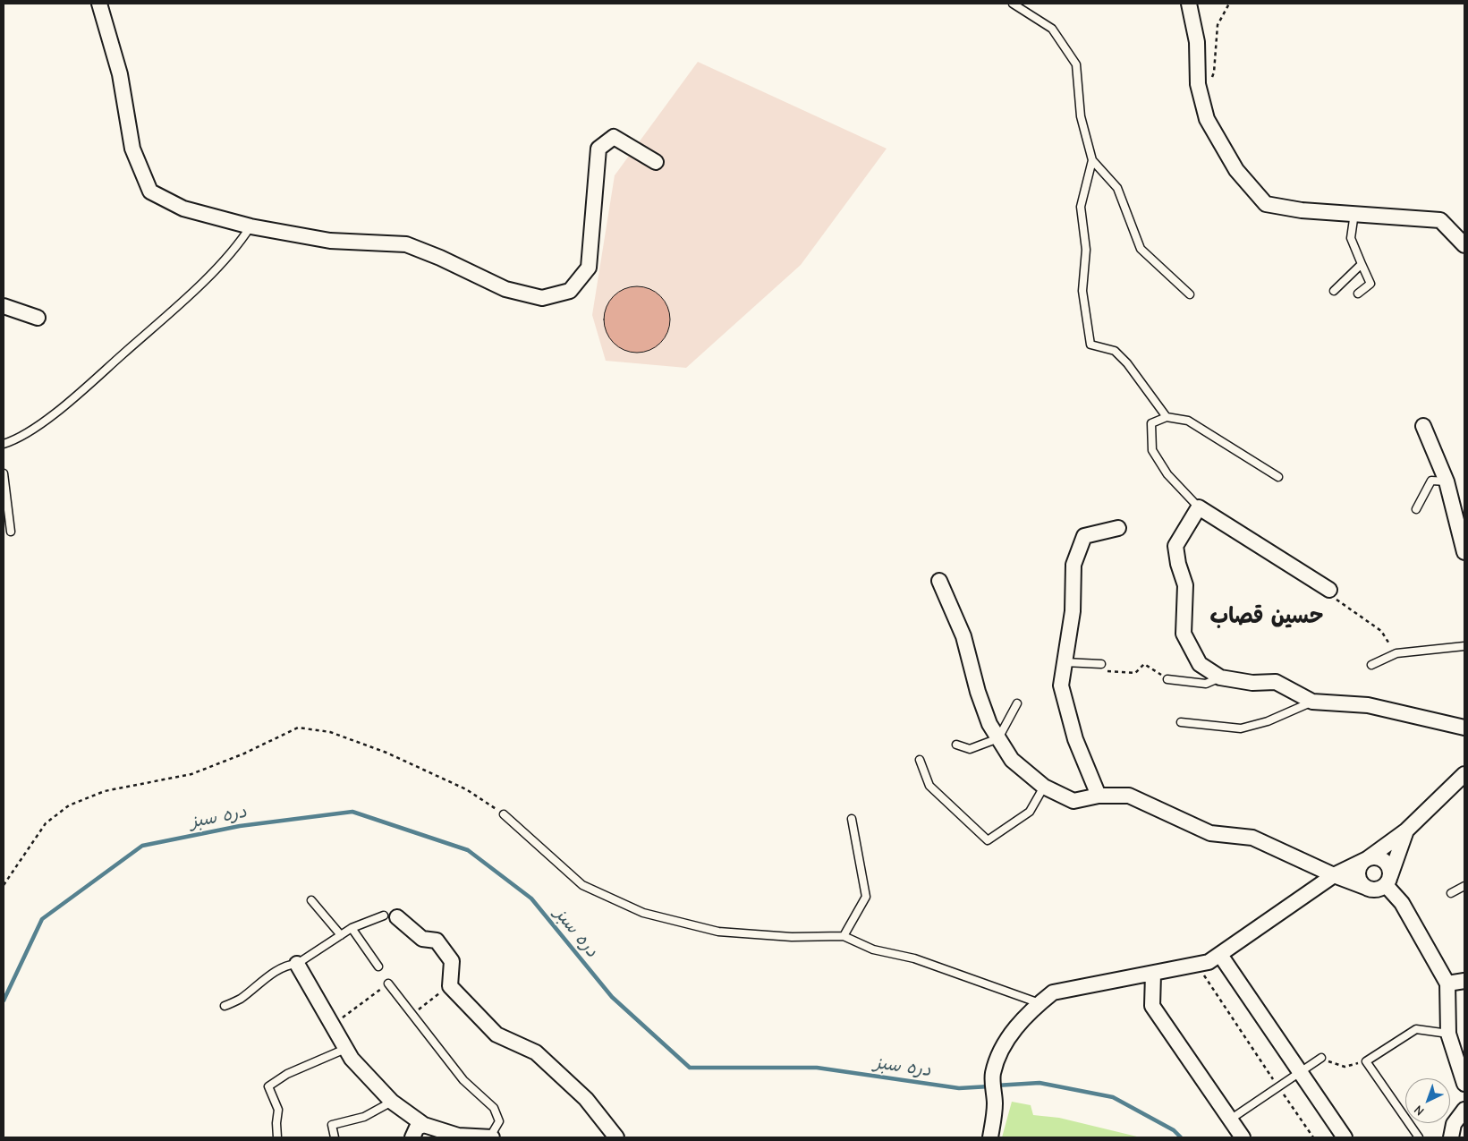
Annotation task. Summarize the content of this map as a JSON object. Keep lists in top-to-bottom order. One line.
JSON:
{"districts":["حسین قصاب"],"water":["دره سبز"],"north":"bottom left"}
